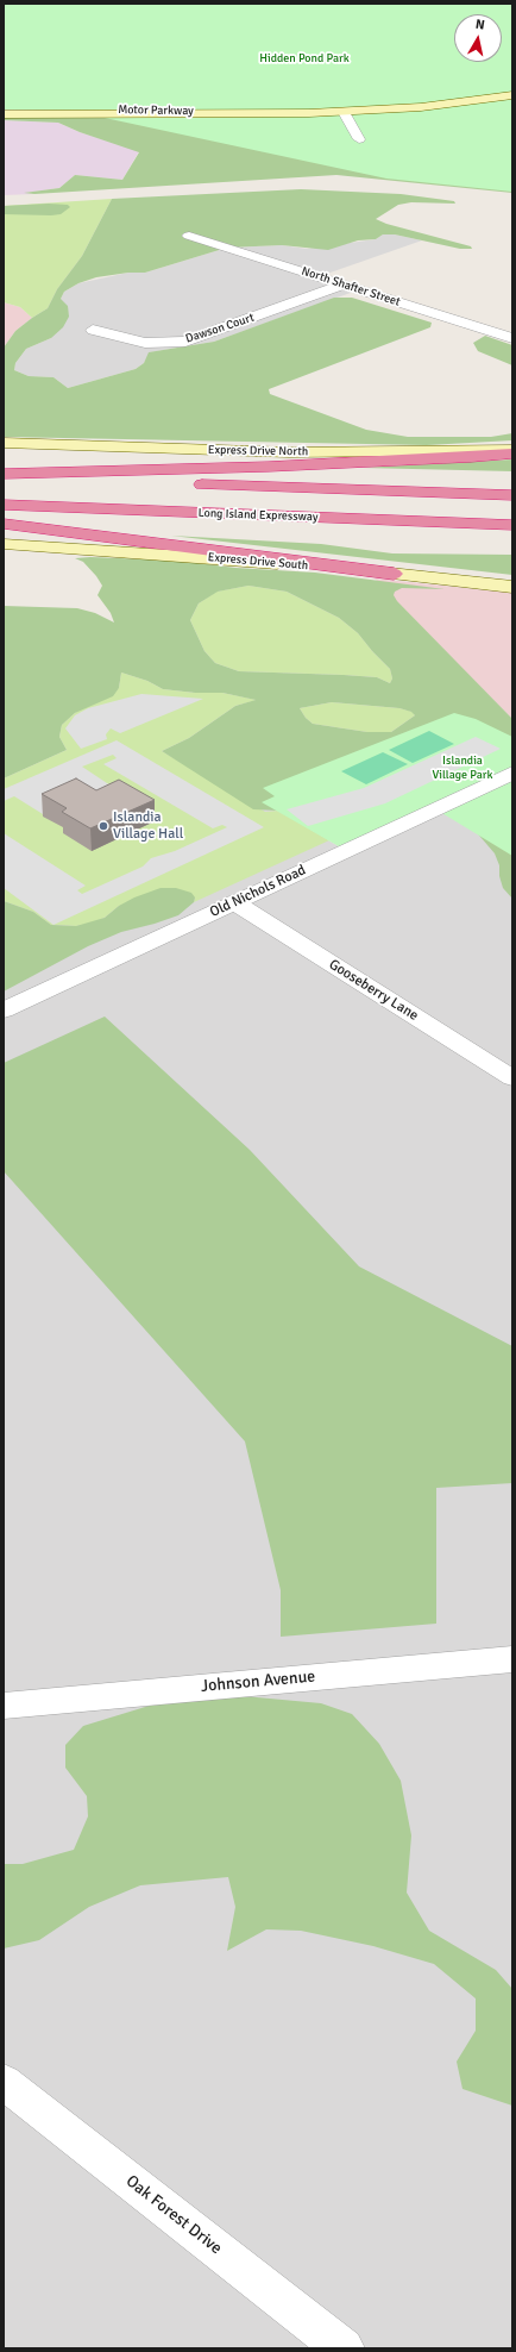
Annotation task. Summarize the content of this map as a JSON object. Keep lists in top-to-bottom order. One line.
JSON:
{"streets":{"highway":["Long Island Expressway"],"main road":["Motor Parkway","Express Drive North","Express Drive South"],"street":["North Shafter Street","Dawson Court","Old Nichols Road","Gooseberry Lane","Johnson Avenue","Oak Forest Drive"]},"crossings":[["North Shafter Street","Dawson Court"],["Old Nichols Road","Gooseberry Lane"]],"parks":["Hidden Pond Park","Islandia Village Park"],"places":["Islandia Village Hall"],"north":"top"}
